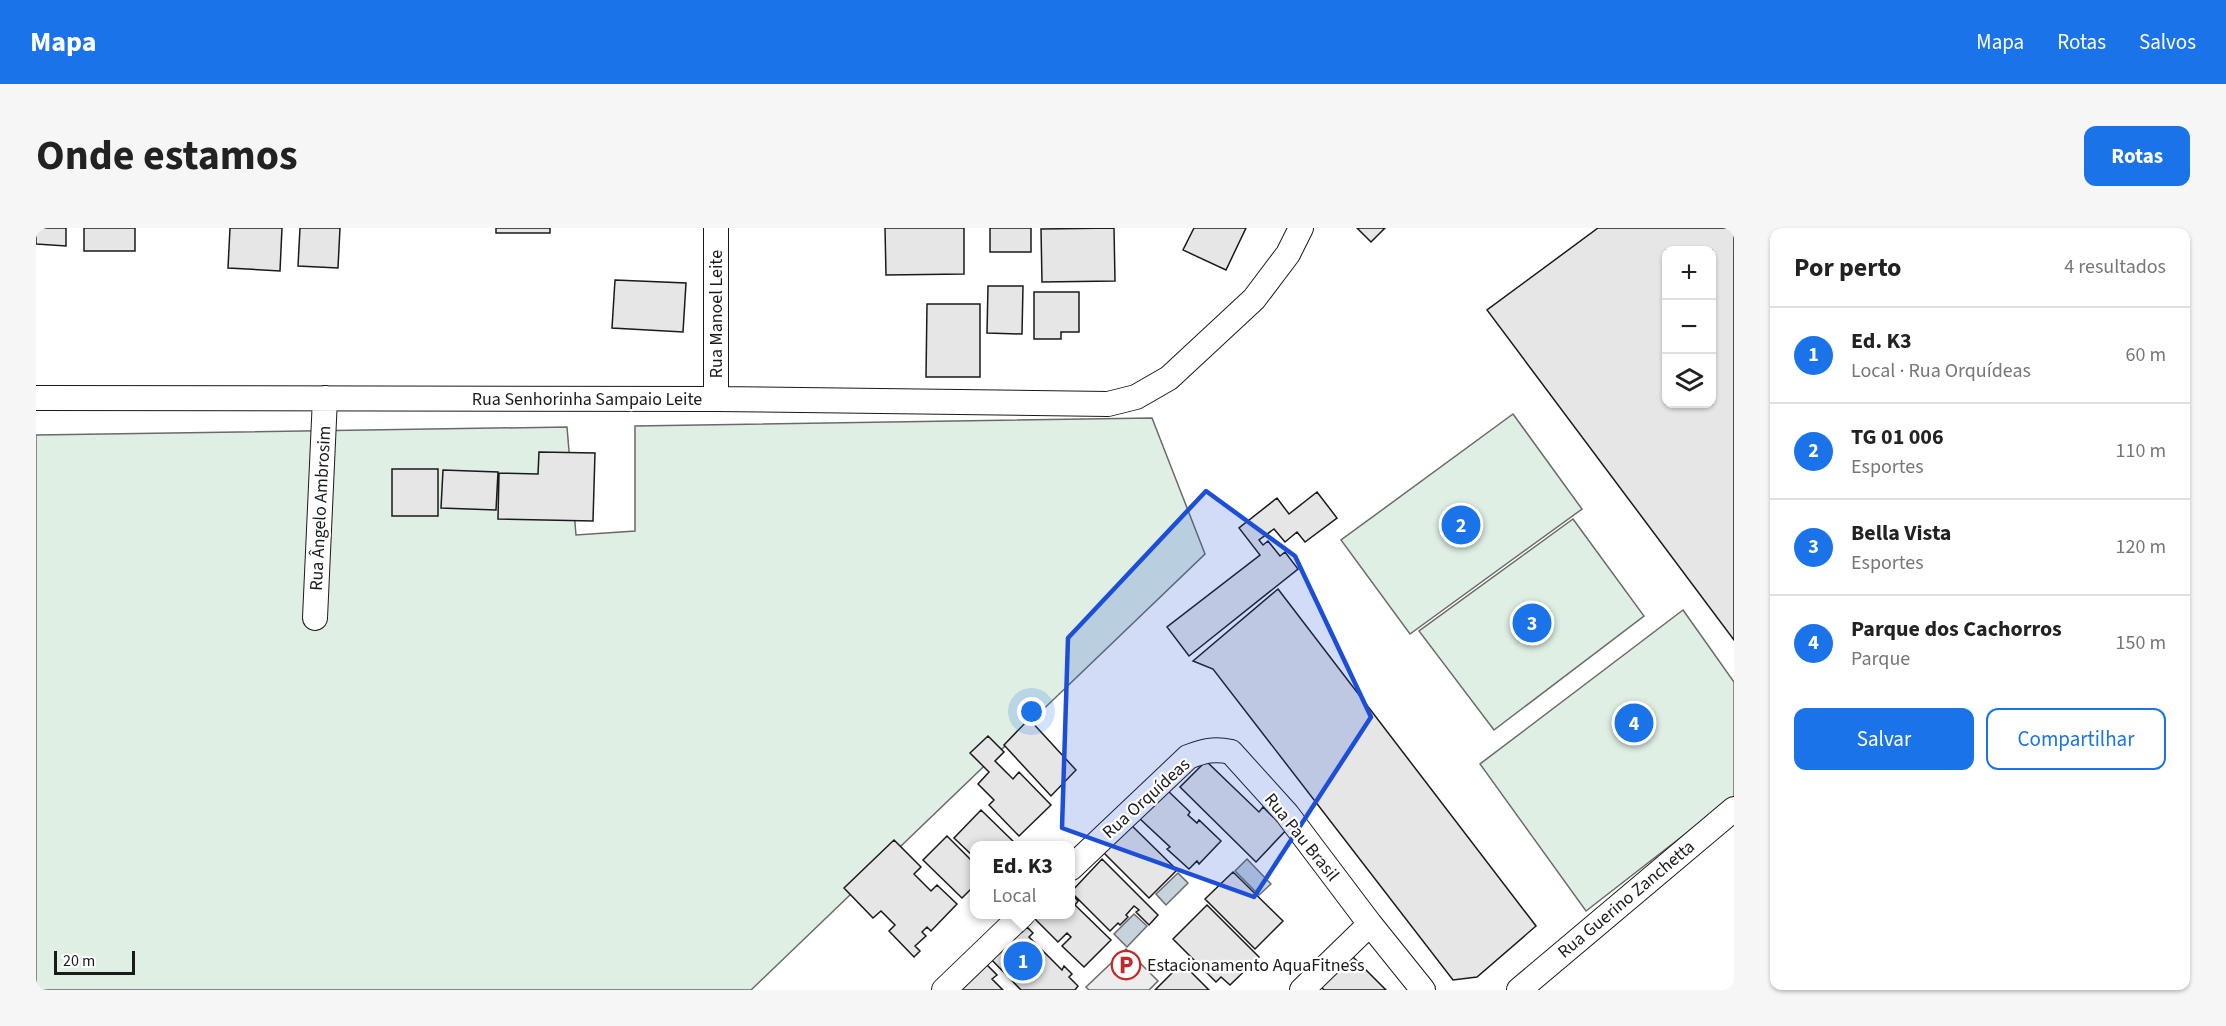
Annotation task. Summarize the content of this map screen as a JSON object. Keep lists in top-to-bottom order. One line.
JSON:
{"streets":{"street":["Rua Manoel Leite","Rua Senhorinha Sampaio Leite","Rua Ângelo Ambrosim","Rua Orquídeas","Rua Pau Brasil","Rua Guerino Zanchetta"]},"crossings":[["Rua Manoel Leite","Rua Senhorinha Sampaio Leite"],["Rua Senhorinha Sampaio Leite","Rua Ângelo Ambrosim"],["Rua Orquídeas","Rua Pau Brasil"]],"places":{"parking":["Estacionamento AquaFitness"]},"scale_bar":"20 m","page":{"header":"Mapa","nav":["Mapa","Rotas","Salvos"],"title":"Onde estamos","buttons":["Rotas",["Salvar","Compartilhar"]],"heading":["Por perto","4 resultados"],"map_buttons":["+","−"],"list":[{"mark":"1","name":"Ed. K3","note":"Local · Rua Orquídeas","value":"60 m"},{"mark":"2","name":"TG 01 006","note":"Esportes","value":"110 m"},{"mark":"3","name":"Bella Vista","note":"Esportes","value":"120 m"},{"mark":"4","name":"Parque dos Cachorros","note":"Parque","value":"150 m"}],"pins":["2","3","4","1"],"popup":["Ed. K3","Local"],"scale":"20 m"}}
